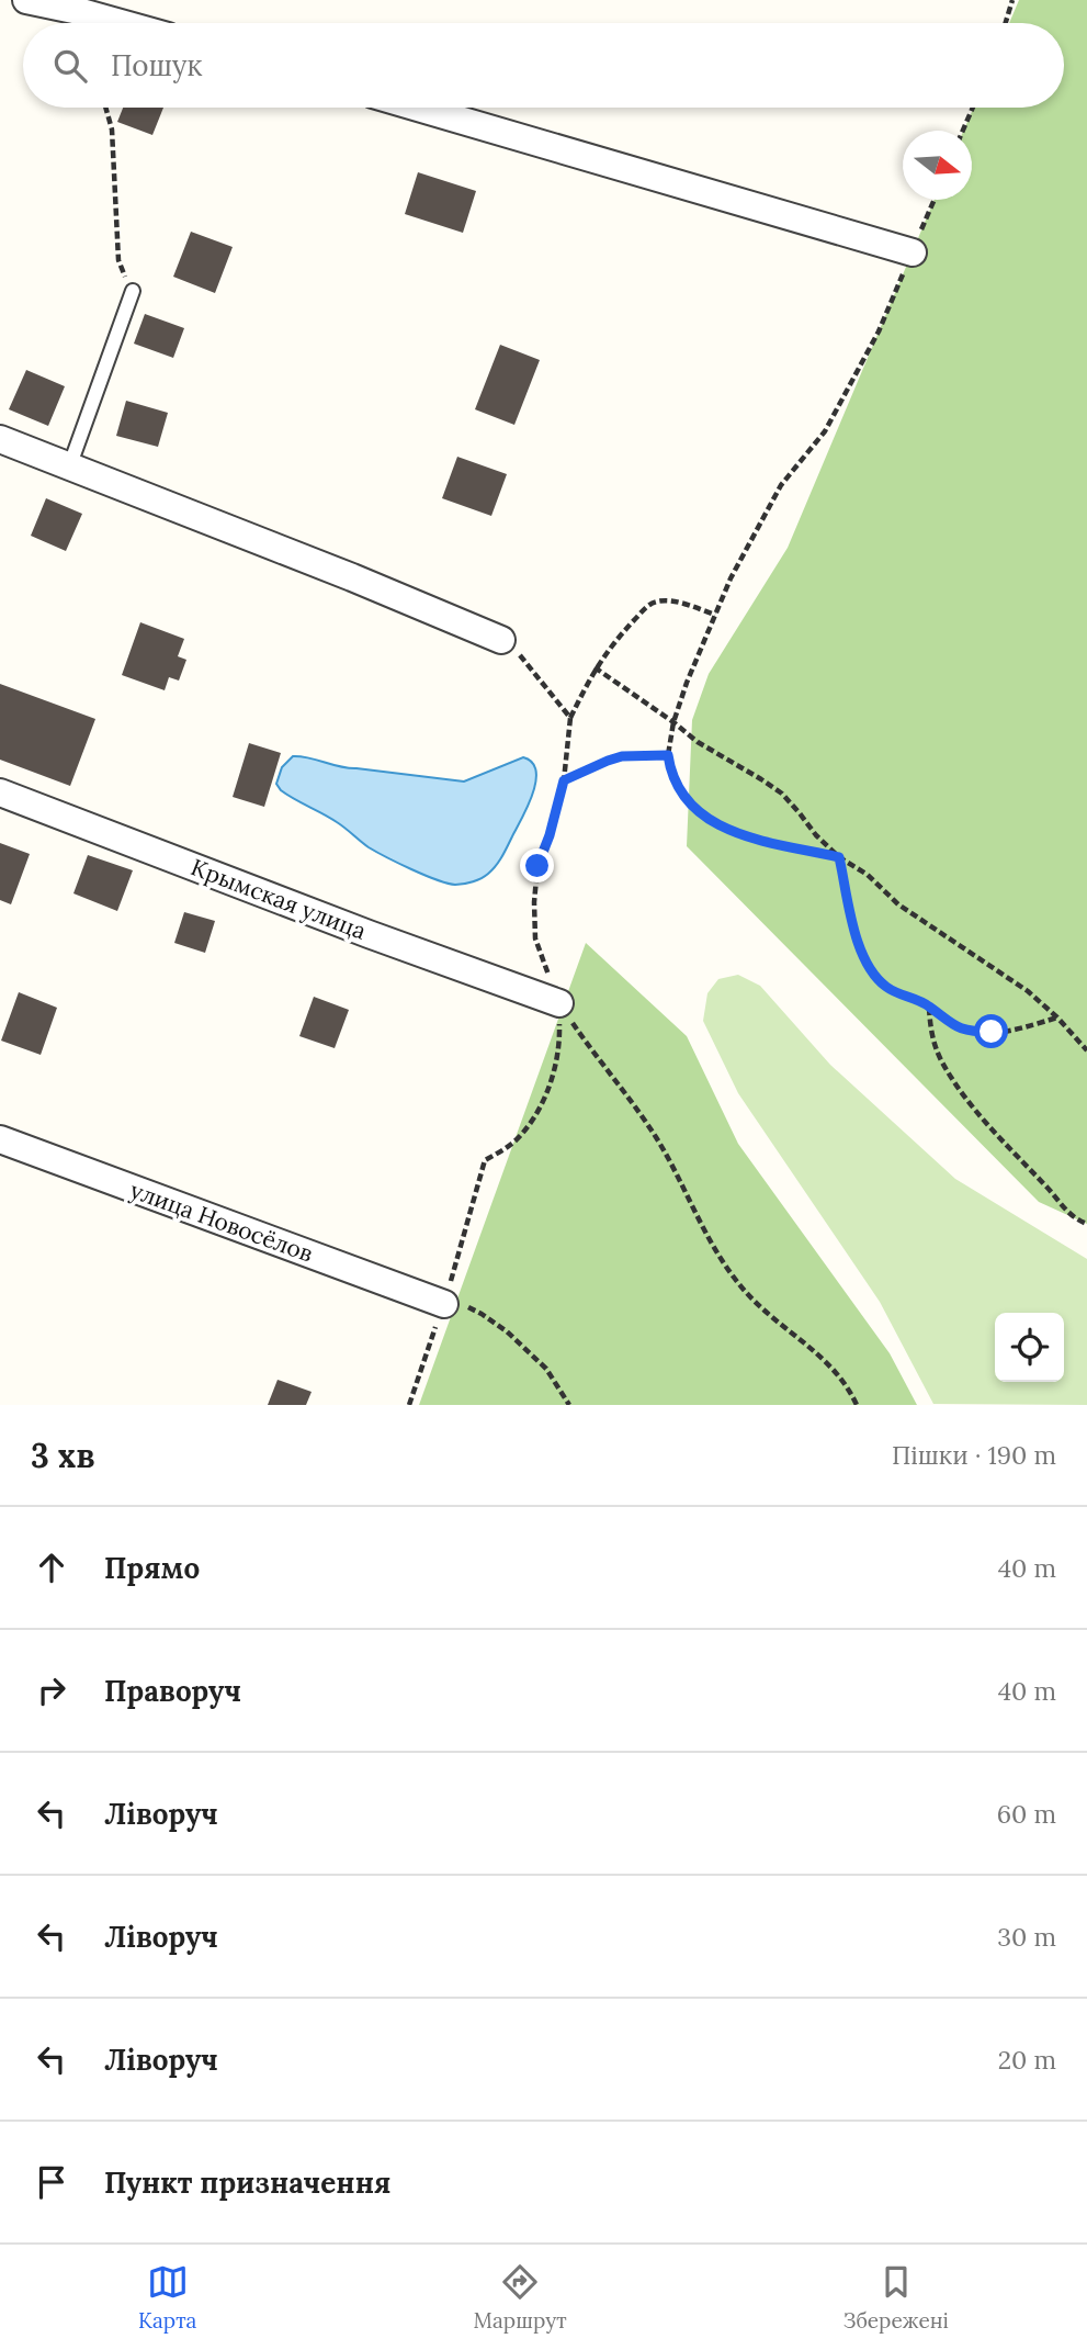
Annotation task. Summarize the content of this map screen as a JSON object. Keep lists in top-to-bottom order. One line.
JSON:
{"streets":{"street":["Крымская улица","улица Новосёлов"]},"north":"right","page":{"search":"Пошук","heading":["3 хв","Пішки · 190 m"],"list":[["Прямо","40 m"],["Праворуч","40 m"],["Ліворуч","60 m"],["Ліворуч","30 m"],["Ліворуч","20 m"],"Пункт призначення"],"nav":["Карта","Маршрут","Збережені"]}}
